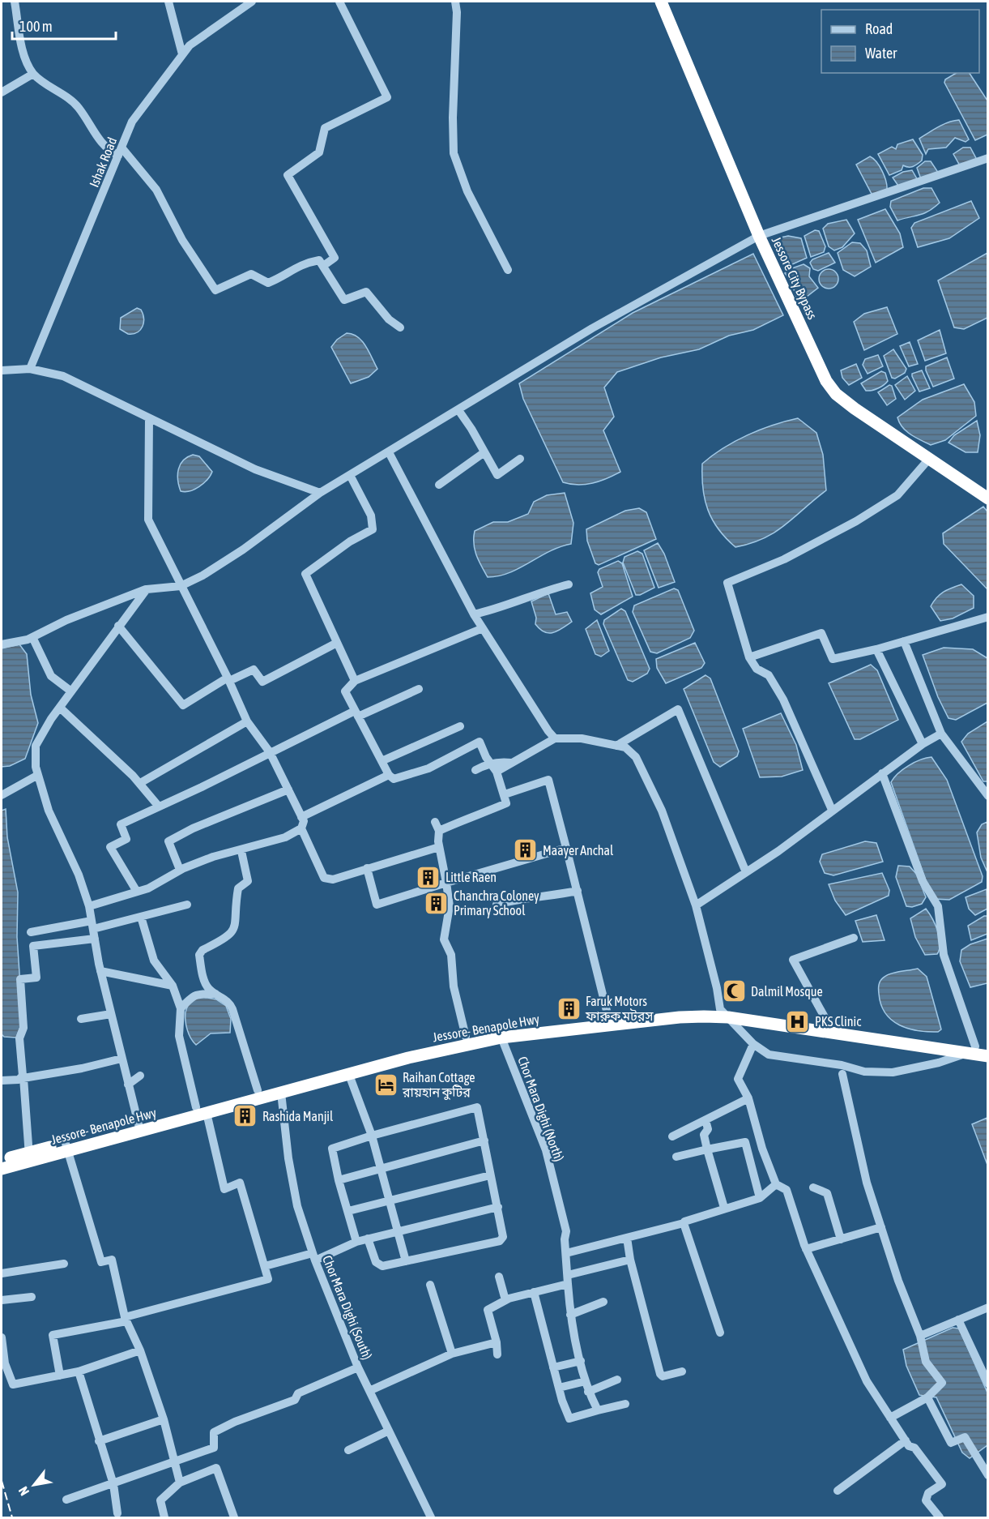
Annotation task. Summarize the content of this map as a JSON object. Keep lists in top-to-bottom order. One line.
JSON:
{"streets":{"highway":["Jessore City Bypass","Jessore- Benapole Hwy"],"street":["Ishak Road","Chor Mara Dighi (North)","Chor Mara Dighi (South)"]},"crossings":[["Jessore- Benapole Hwy","Chor Mara Dighi (North)"],["Jessore- Benapole Hwy","Chor Mara Dighi (South)"]],"places":{"building":["Maayer Anchal","Little Raen","Chanchra Coloney Primary School","Faruk Motors ফারুক মটরস","Rashida Manjil"],"mosque":["Dalmil Mosque"],"hospital":["PKS Clinic"],"hotel":["Raihan Cottage রায়হান কুটির"]},"legend":["Road","Water"],"scale_bar":"100 m","north":"bottom left"}
